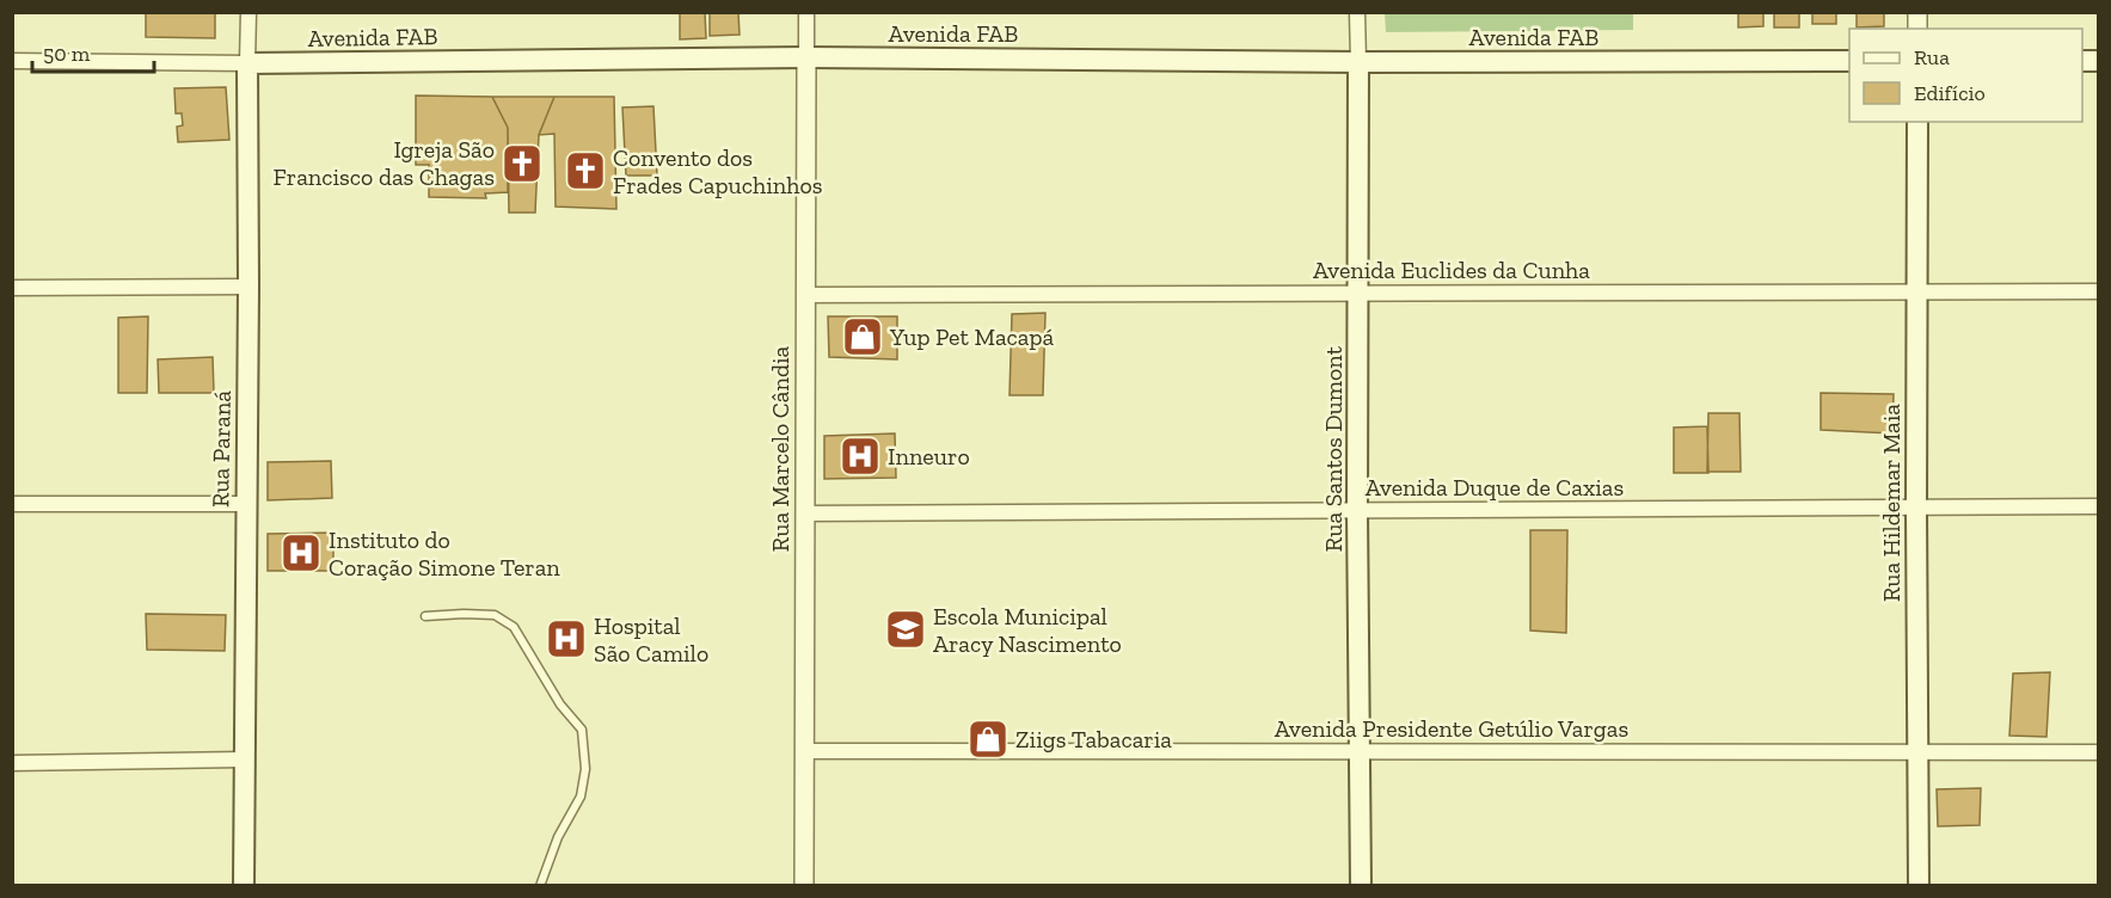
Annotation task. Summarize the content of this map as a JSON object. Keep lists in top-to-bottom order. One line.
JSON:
{"streets":{"main road":["Avenida FAB","Rua Paraná","Rua Santos Dumont","Rua Hildemar Maia"],"street":["Avenida Euclides da Cunha","Rua Marcelo Cândia","Avenida Duque de Caxias","Avenida Presidente Getúlio Vargas"]},"crossings":[["Avenida FAB","Rua Paraná"],["Avenida FAB","Rua Marcelo Cândia"],["Avenida FAB","Rua Santos Dumont"],["Avenida Euclides da Cunha","Rua Marcelo Cândia"],["Avenida Euclides da Cunha","Rua Santos Dumont"],["Avenida Euclides da Cunha","Rua Hildemar Maia"],["Rua Marcelo Cândia","Avenida Duque de Caxias"],["Rua Marcelo Cândia","Avenida Presidente Getúlio Vargas"],["Rua Santos Dumont","Avenida Duque de Caxias"],["Rua Santos Dumont","Avenida Presidente Getúlio Vargas"],["Avenida Duque de Caxias","Rua Hildemar Maia"],["Rua Hildemar Maia","Avenida Presidente Getúlio Vargas"]],"places":{"church":["Igreja São Francisco das Chagas","Convento dos Frades Capuchinhos"],"shop":["Yup Pet Macapá","Ziigs Tabacaria"],"hospital":["Inneuro","Instituto do Coração Simone Teran","Hospital São Camilo"],"school or university":["Escola Municipal Aracy Nascimento"]},"legend":["Rua","Edifício"],"scale_bar":"50 m"}
